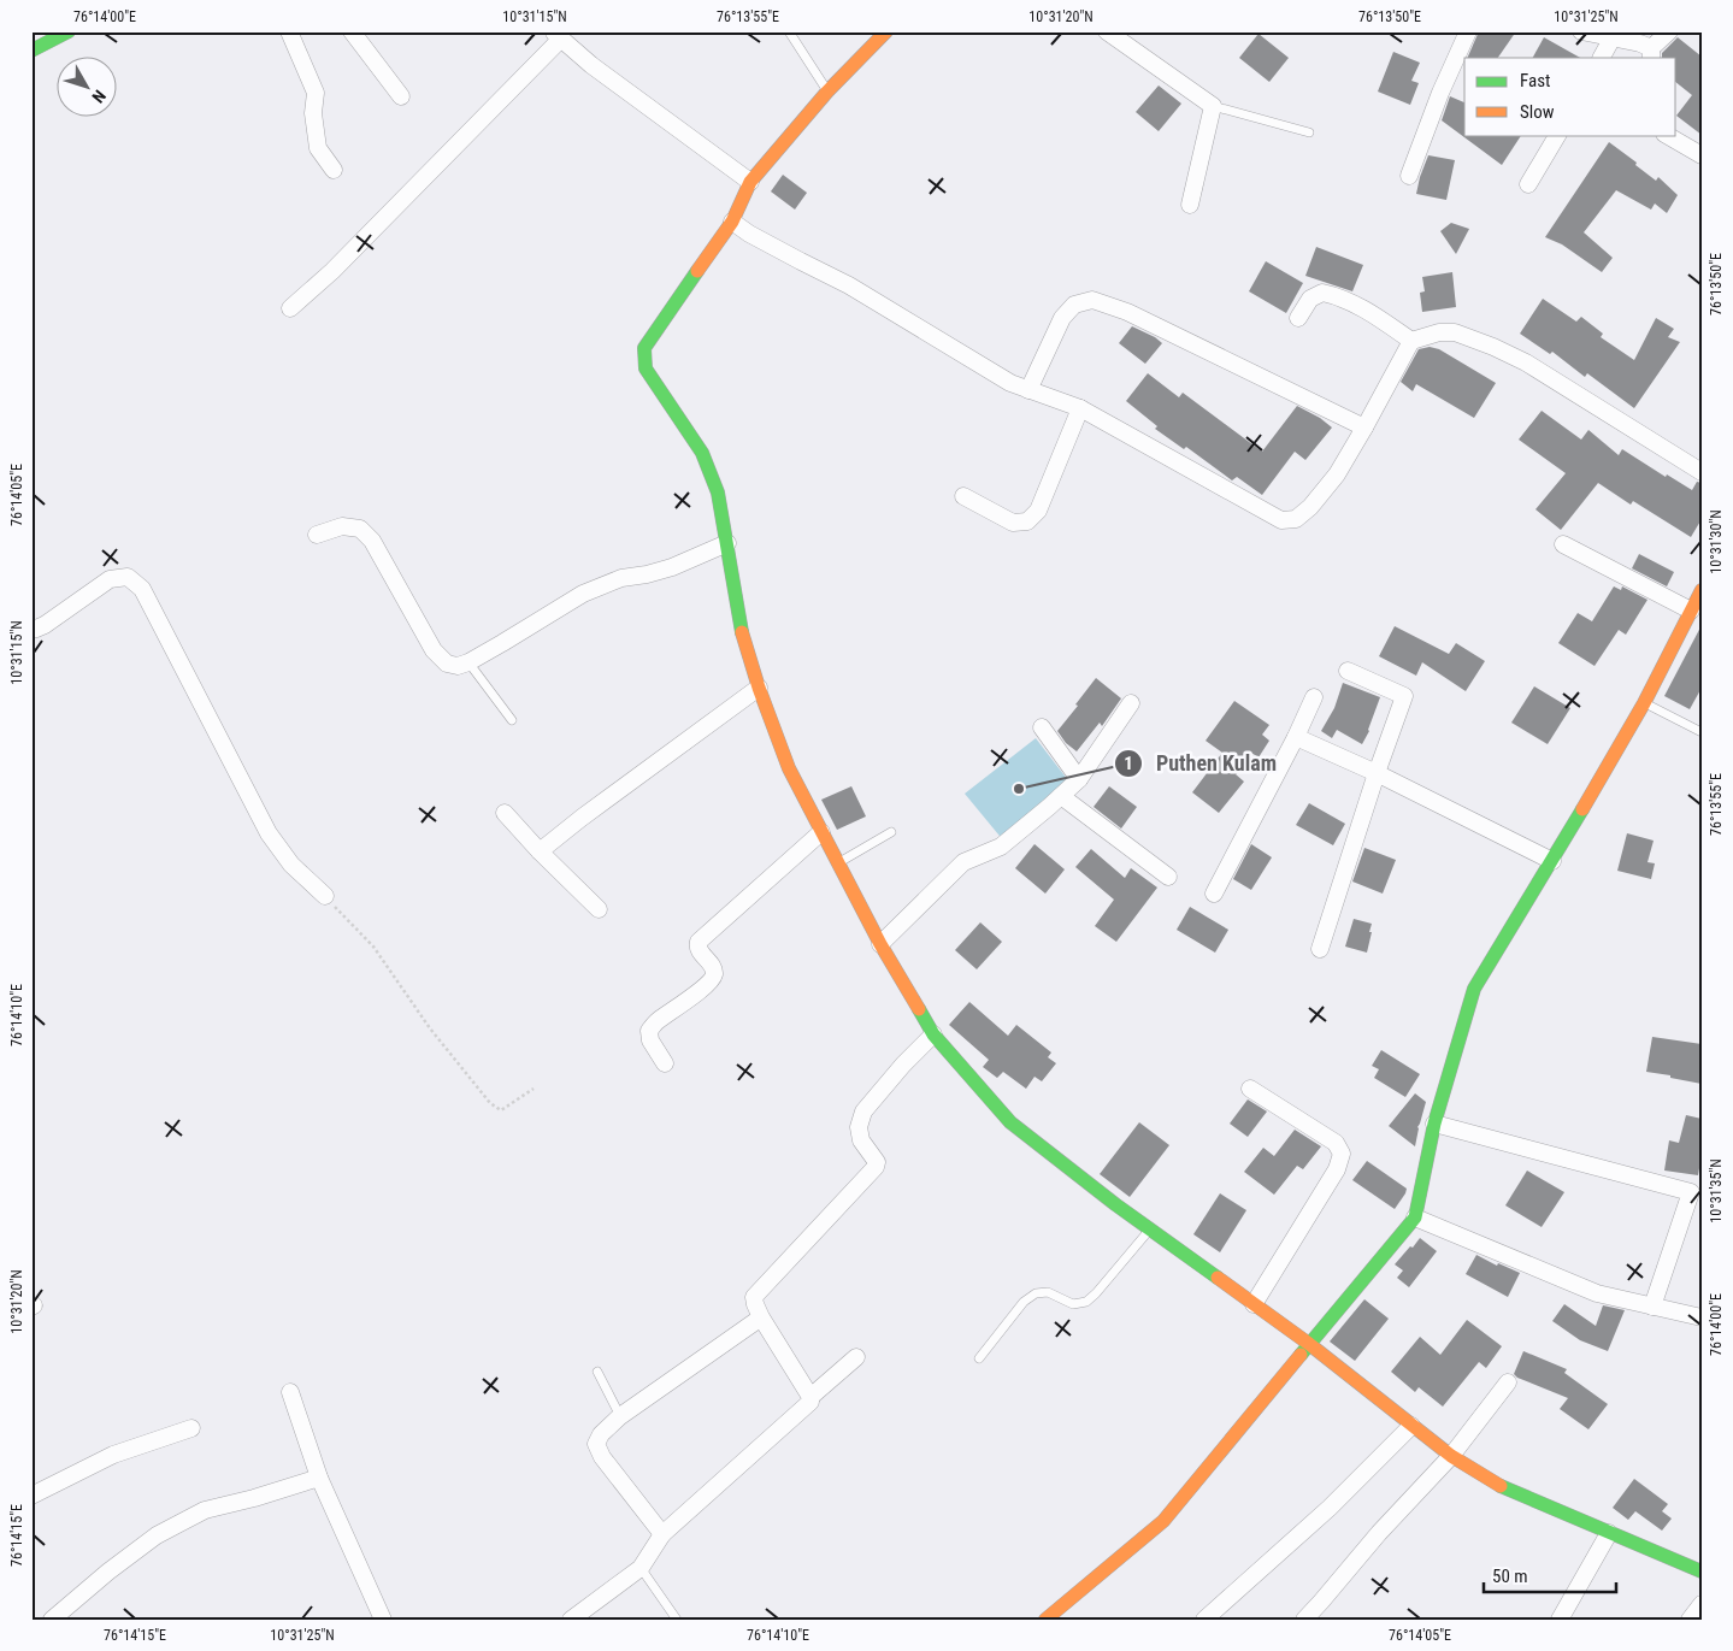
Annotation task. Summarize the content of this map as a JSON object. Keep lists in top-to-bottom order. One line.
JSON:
{"places":["Puthen Kulam"],"legend":["Fast","Slow"],"scale_bar":"50 m","north":"bottom right","coordinates":["76°14'00\"E","10°31'15\"N","76°13'55\"E","10°31'20\"N","76°13'50\"E","10°31'25\"N","76°14'05\"E","10°31'30\"N","76°14'10\"E","10°31'35\"N","76°14'15\"E"]}
